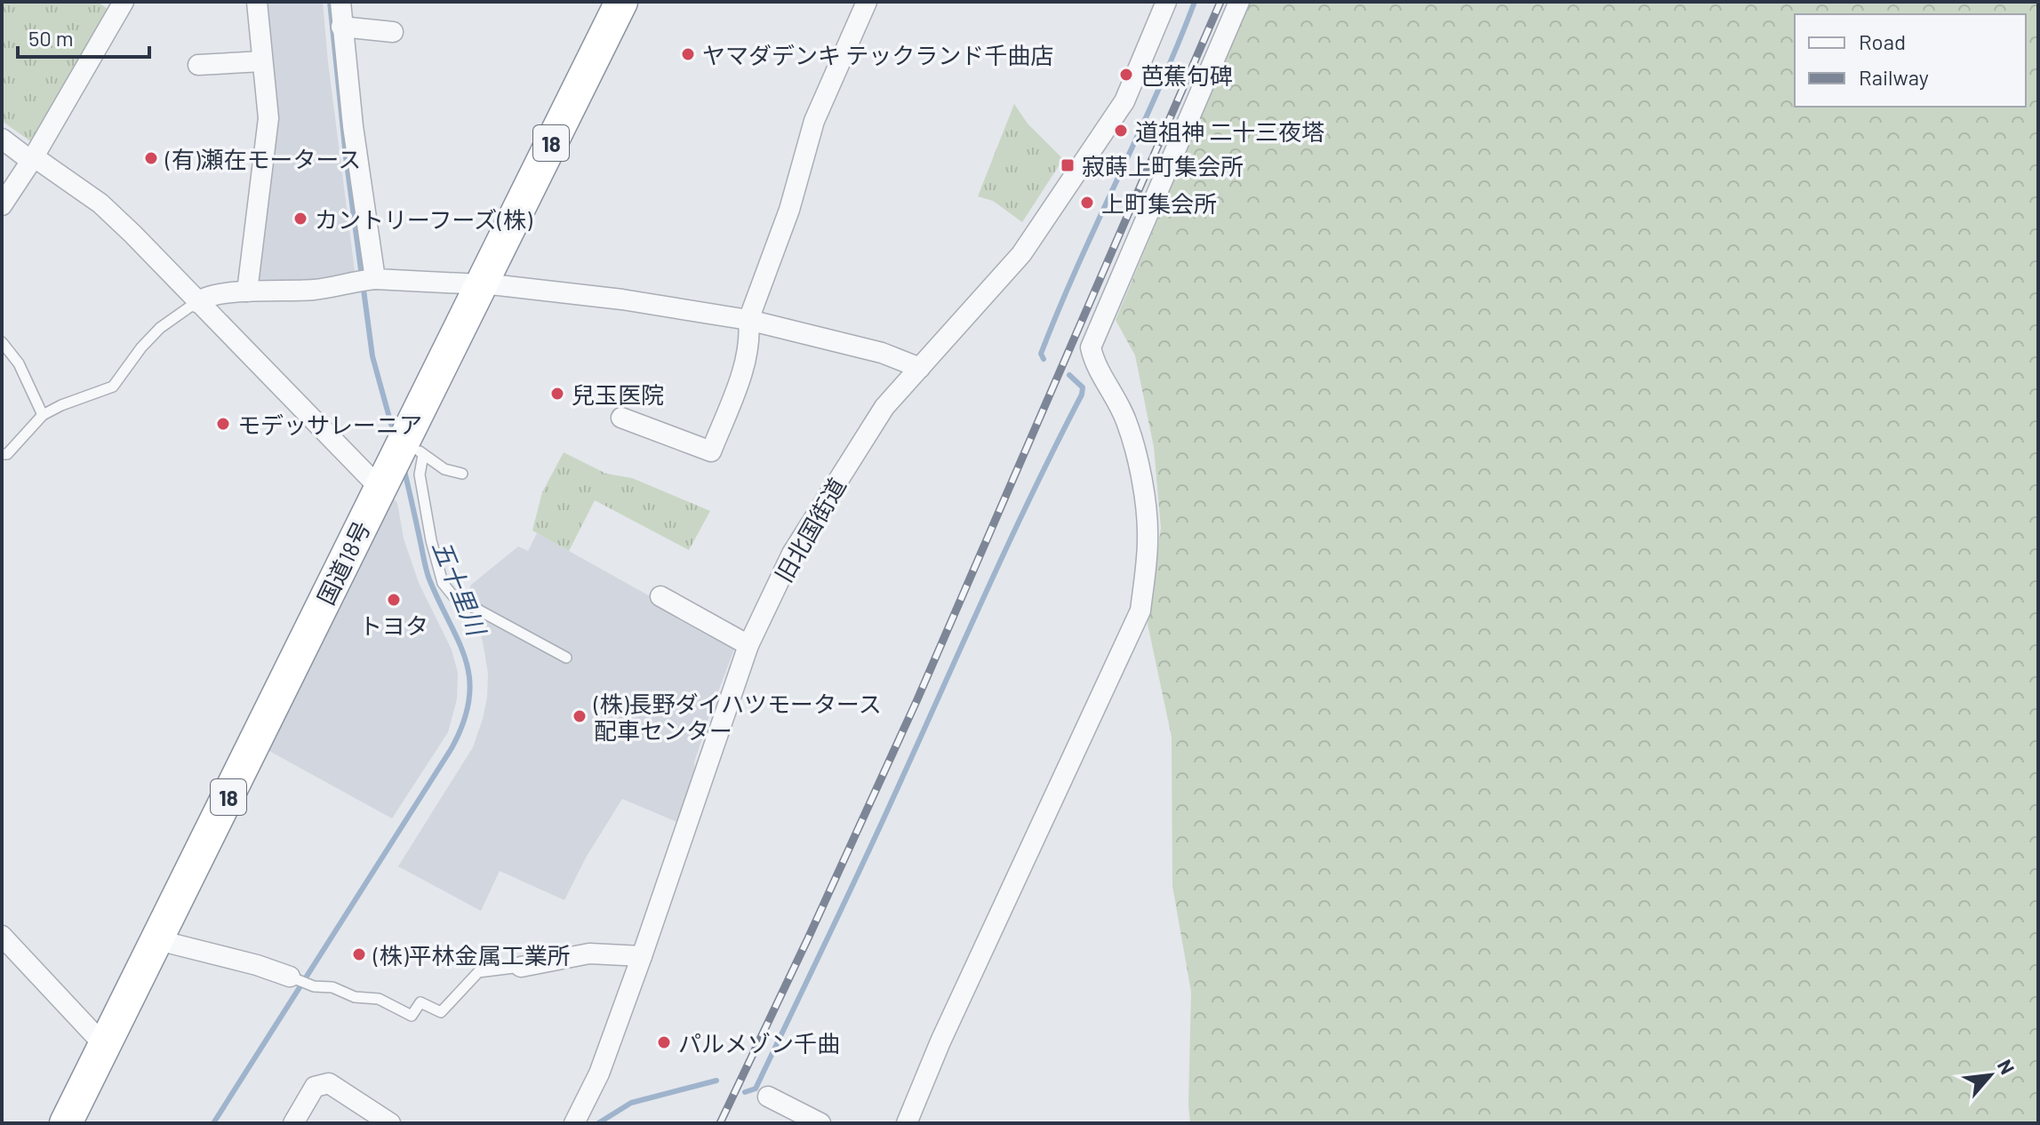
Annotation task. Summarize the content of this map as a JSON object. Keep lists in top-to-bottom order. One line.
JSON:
{"streets":{"highway":["18","国道18号"],"street":["旧北国街道"]},"water":["五十里川"],"places":{"other":["ヤマダデンキ テックランド千曲店","芭蕉句碑","道祖神 二十三夜塔","(有)瀬在モータース","上町集会所","カントリーフーズ(株)","兒玉医院","モデッサレーニア","トヨタ","(株)長野ダイハツモータース 配車センター","(株)平林金属工業所","パルメゾン千曲"],"transit":["寂蒔上町集会所"]},"legend":["Road","Railway"],"scale_bar":"50 m","north":"top right"}
